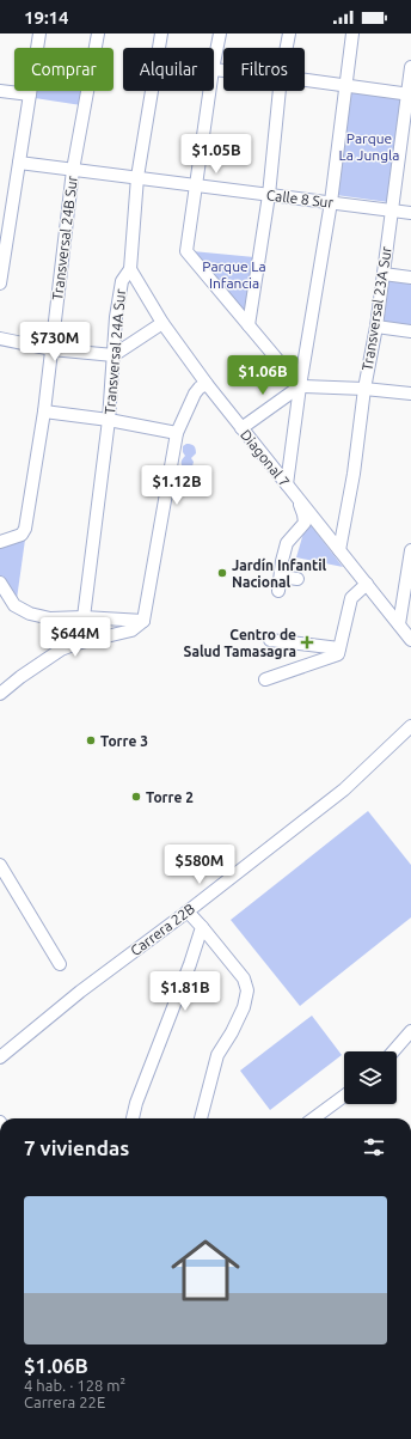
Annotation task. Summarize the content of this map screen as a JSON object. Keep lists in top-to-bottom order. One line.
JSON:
{"streets":{"street":["Calle 8 Sur","Transversal 24B Sur","Transversal 23A Sur","Transversal 24A Sur","Diagonal 7","Carrera 22B"]},"crossings":[["Calle 8 Sur","Transversal 24B Sur"],["Calle 8 Sur","Transversal 23A Sur"],["Calle 8 Sur","Transversal 24A Sur"],["Transversal 23A Sur","Diagonal 7"],["Transversal 24A Sur","Diagonal 7"]],"parks":["Parque La Jungla","Parque La Infancia"],"places":{"other":["Jardín Infantil Nacional","Torre 3","Torre 2"],"health":["Centro de Salud Tamasagra"]},"page":{"status":"19:14","chip":["Comprar","Alquilar","Filtros"],"price":["$1.05B","$730M","$1.06B","$1.12B","$644M","$580M","$1.81B"],"heading":"7 viviendas","list":[{"name":"$1.06B","note":"4 hab. · 128 m² · Carrera 22E"}]}}
